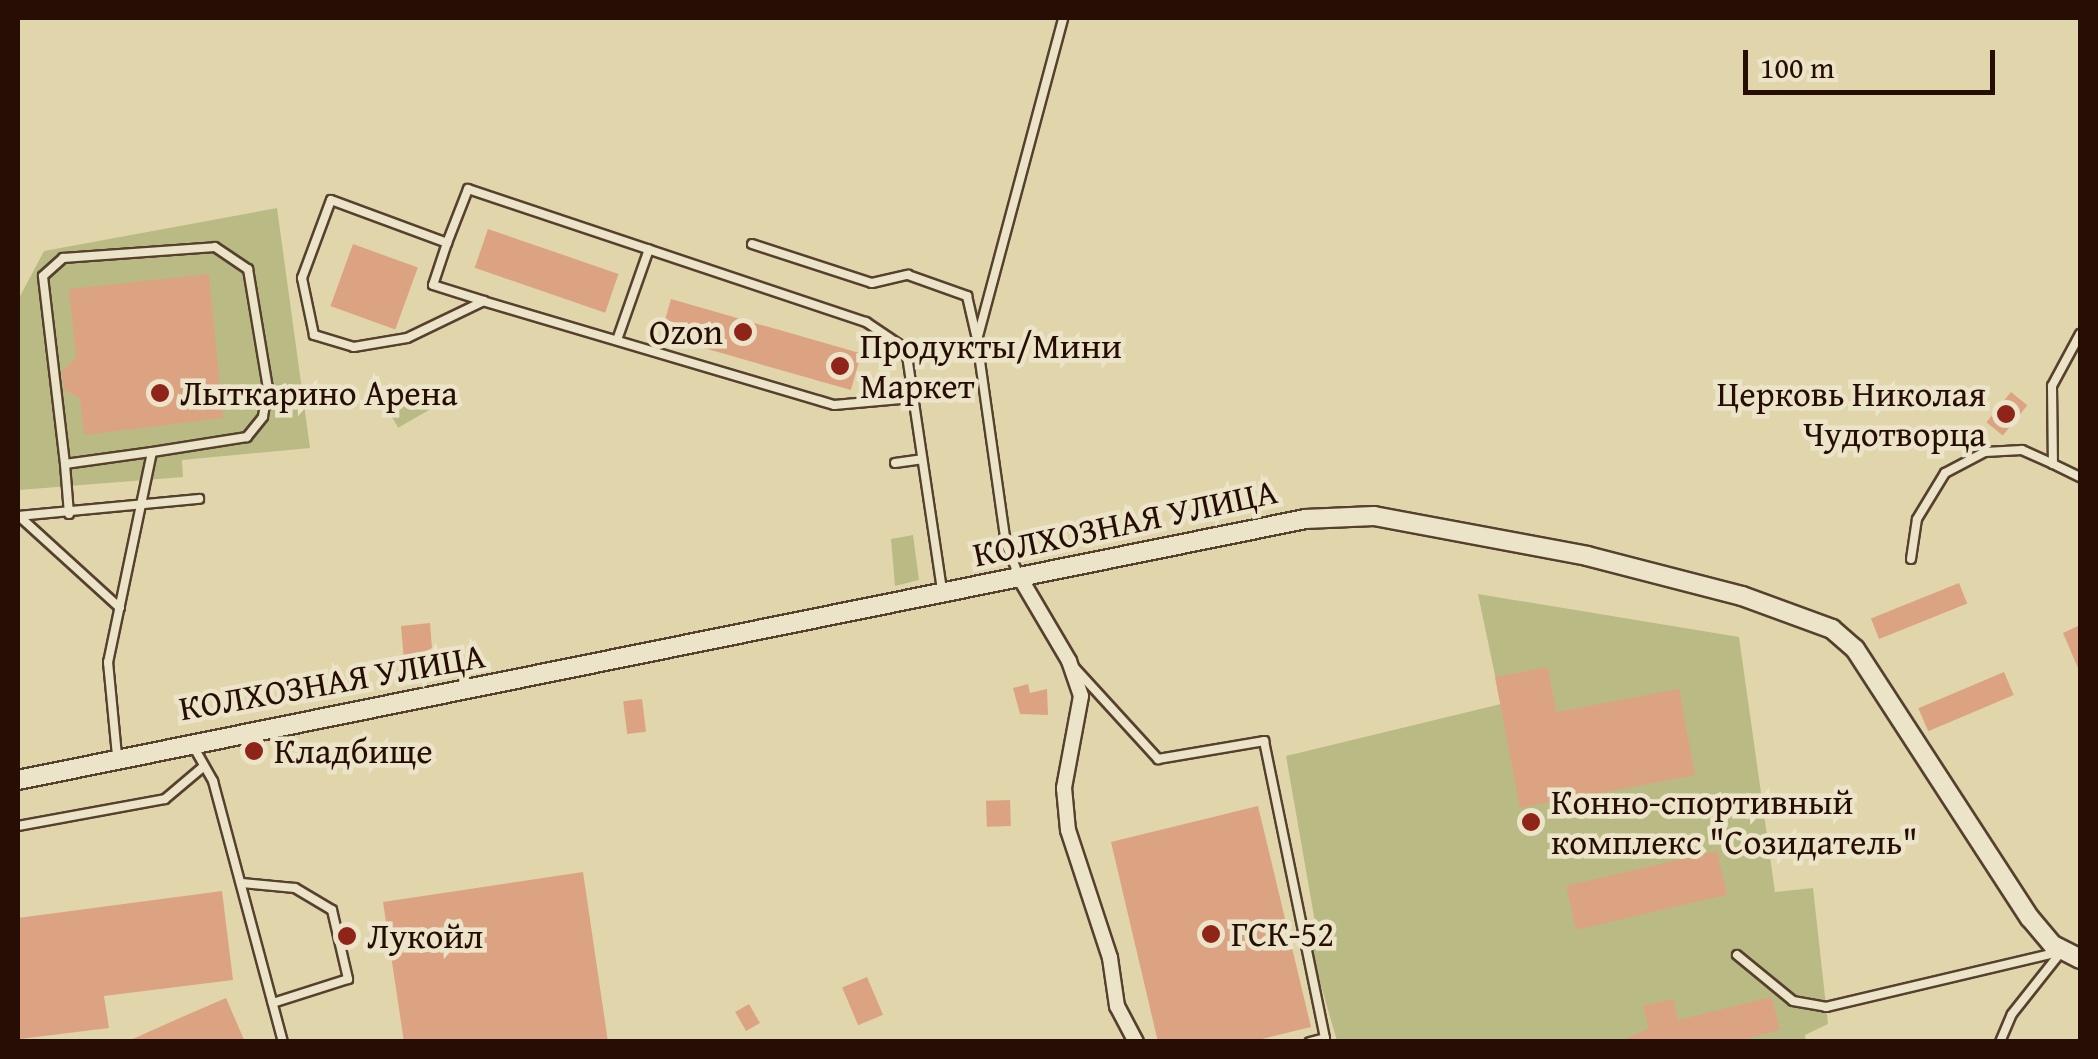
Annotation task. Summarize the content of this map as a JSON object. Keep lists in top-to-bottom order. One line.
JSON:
{"streets":{"street":["КОЛХОЗНАЯ УЛИЦА"]},"places":["Ozon","Продукты/Мини Маркет","Лыткарино Арена","Церковь Николая Чудотворца","Кладбище","Конно-спортивный комплекс \"Созидатель\"","ГСК-52","Лукойл"],"scale_bar":"100 m"}
